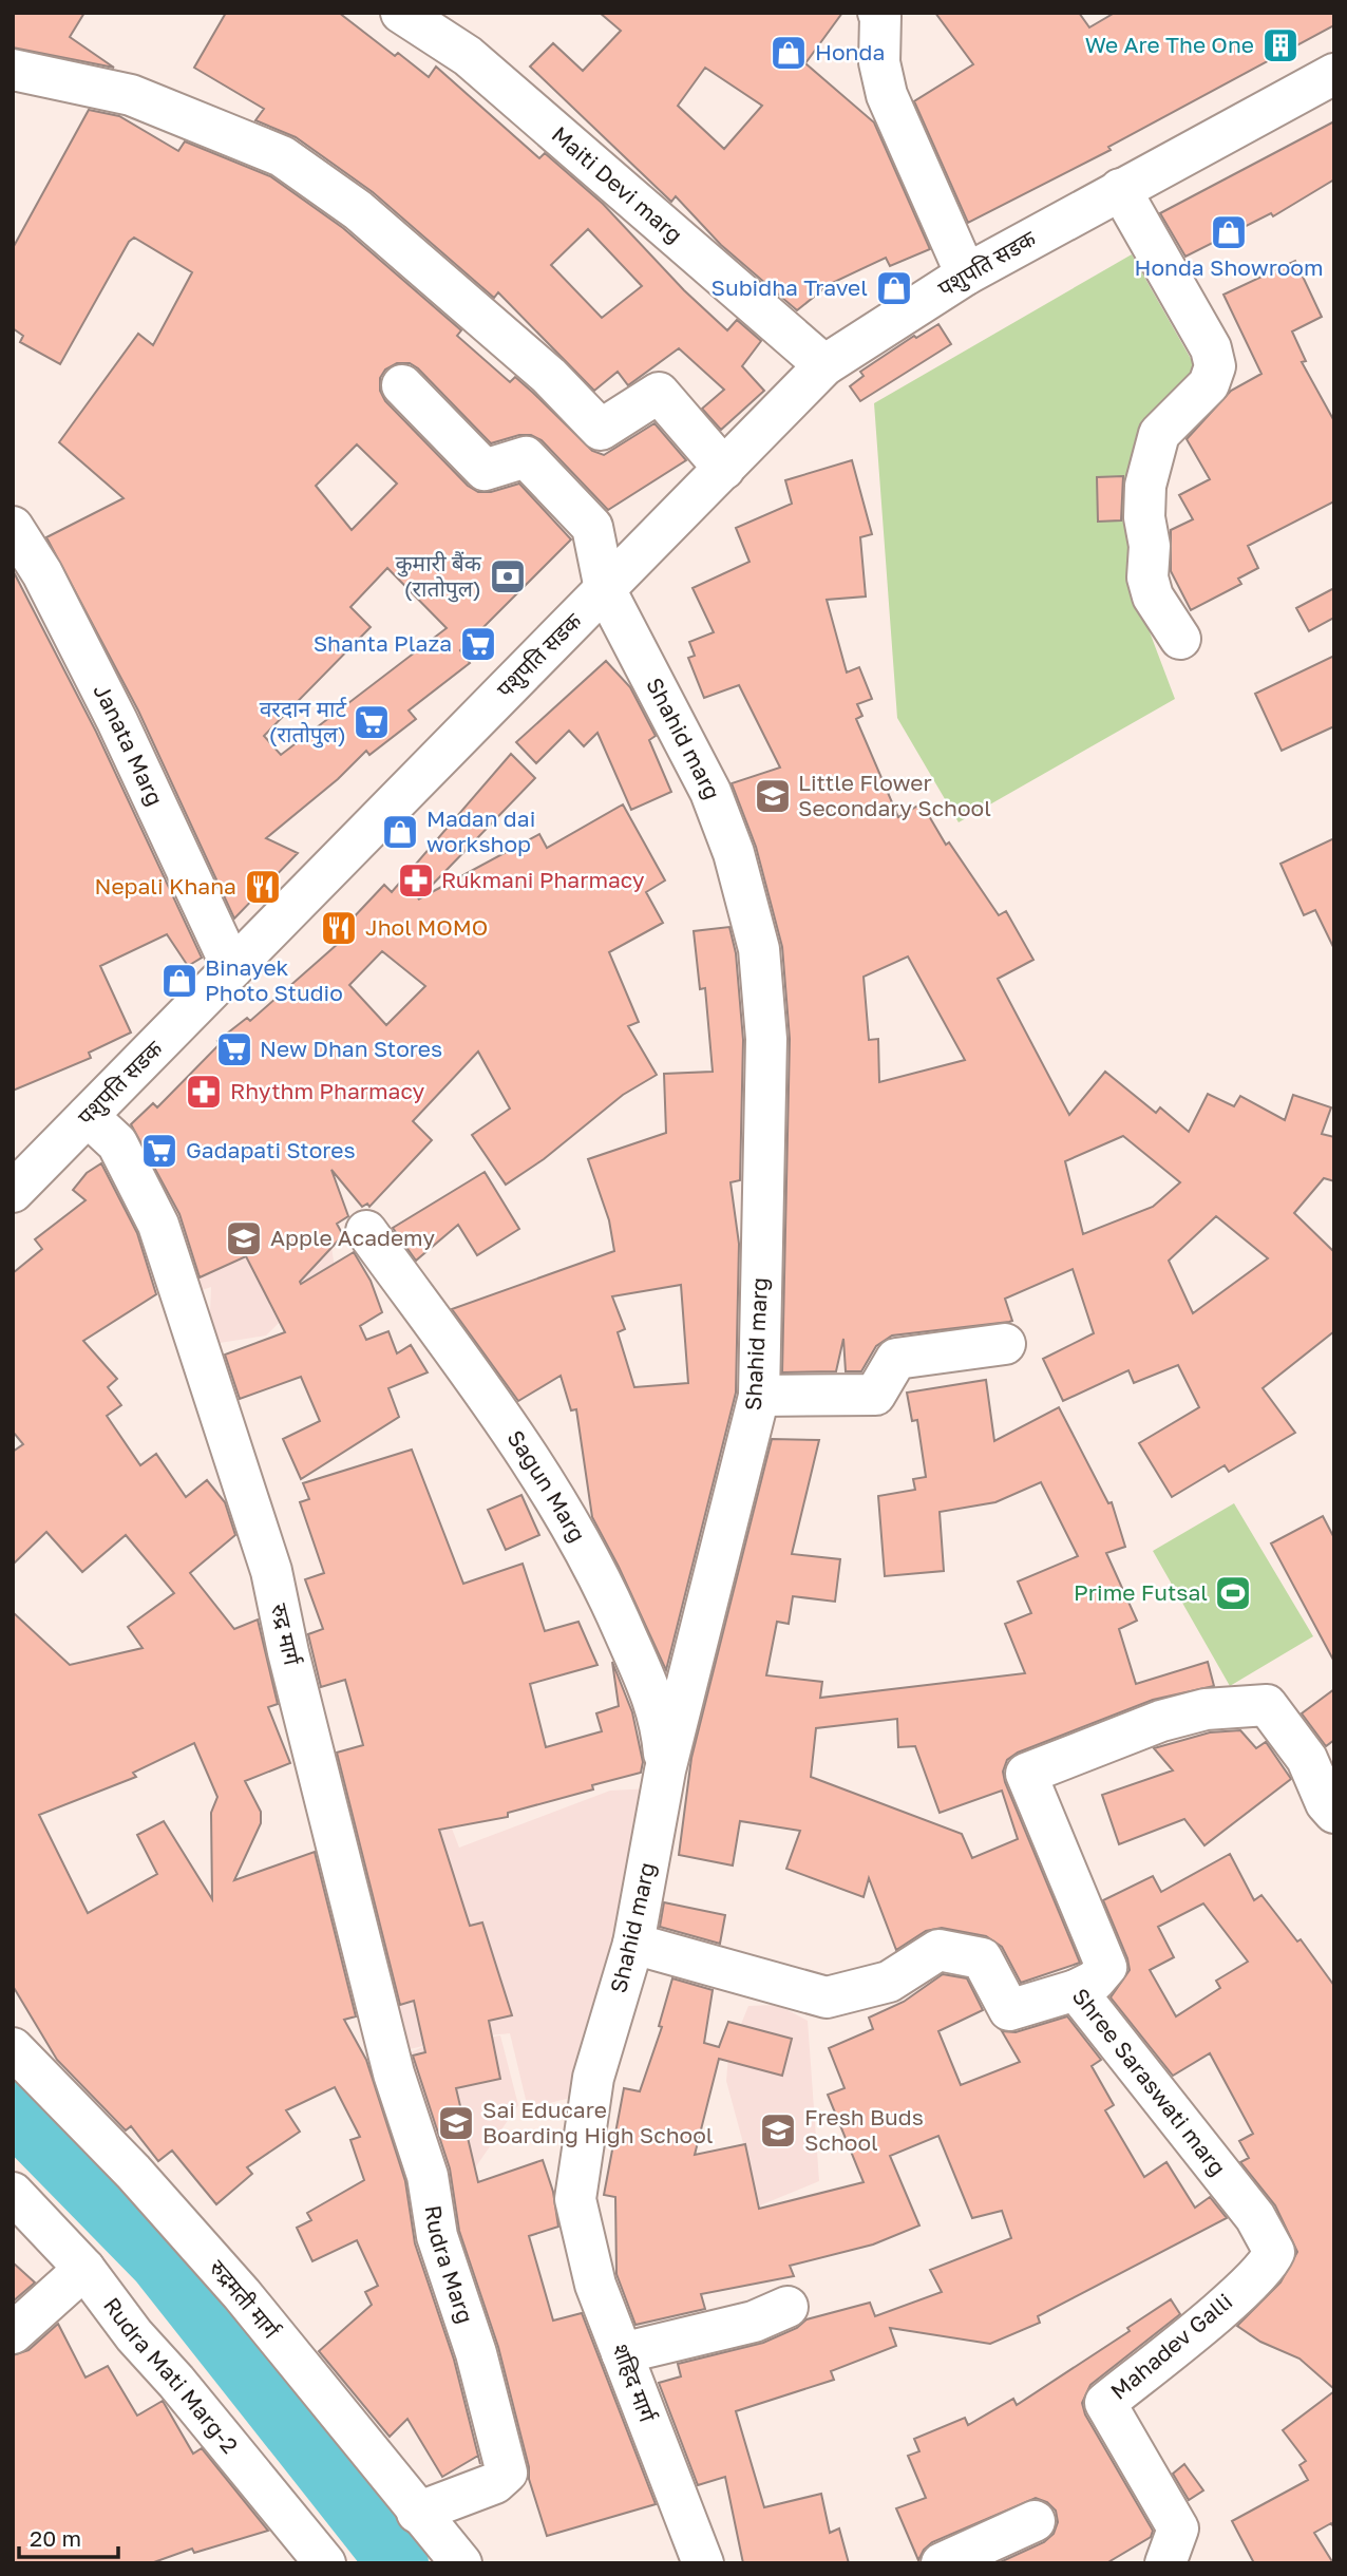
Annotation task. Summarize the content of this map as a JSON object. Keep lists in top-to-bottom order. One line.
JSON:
{"streets":{"street":["Maiti Devi marg","पशुपति सडक","Shahid marg","Janata Marg","Sagun Marg","रुद्र मार्ग","Shree Saraswati marg","Rudra Marg","रुद्रमती मार्ग","Mahadev Galli","Rudra Mati Marg-2","शहिद मार्ग"]},"crossings":[["Maiti Devi marg","पशुपति सडक"],["पशुपति सडक","Shahid marg"],["पशुपति सडक","Janata Marg"],["पशुपति सडक","रुद्र मार्ग"],["Shahid marg","Sagun Marg"],["Shahid marg","Shree Saraswati marg"],["Shahid marg","शहिद मार्ग"],["रुद्र मार्ग","Rudra Marg"],["Shree Saraswati marg","Mahadev Galli"],["Rudra Marg","रुद्रमती मार्ग"]],"places":{"building":["We Are The One"],"shop":["Honda","Honda Showroom","Subidha Travel","Madan dai workshop","Binayek Photo Studio"],"bank":["कुमारी बैंक (रातोपुल)"],"supermarket":["Shanta Plaza","वरदान मार्ट (रातोपुल)","New Dhan Stores","Gadapati Stores"],"school or university":["Little Flower Secondary School","Apple Academy","Sai Educare Boarding High School","Fresh Buds School"],"pharmacy":["Rukmani Pharmacy","Rhythm Pharmacy"],"restaurant":["Nepali Khana","Jhol MOMO"],"sports":["Prime Futsal"]},"scale_bar":"20 m"}
